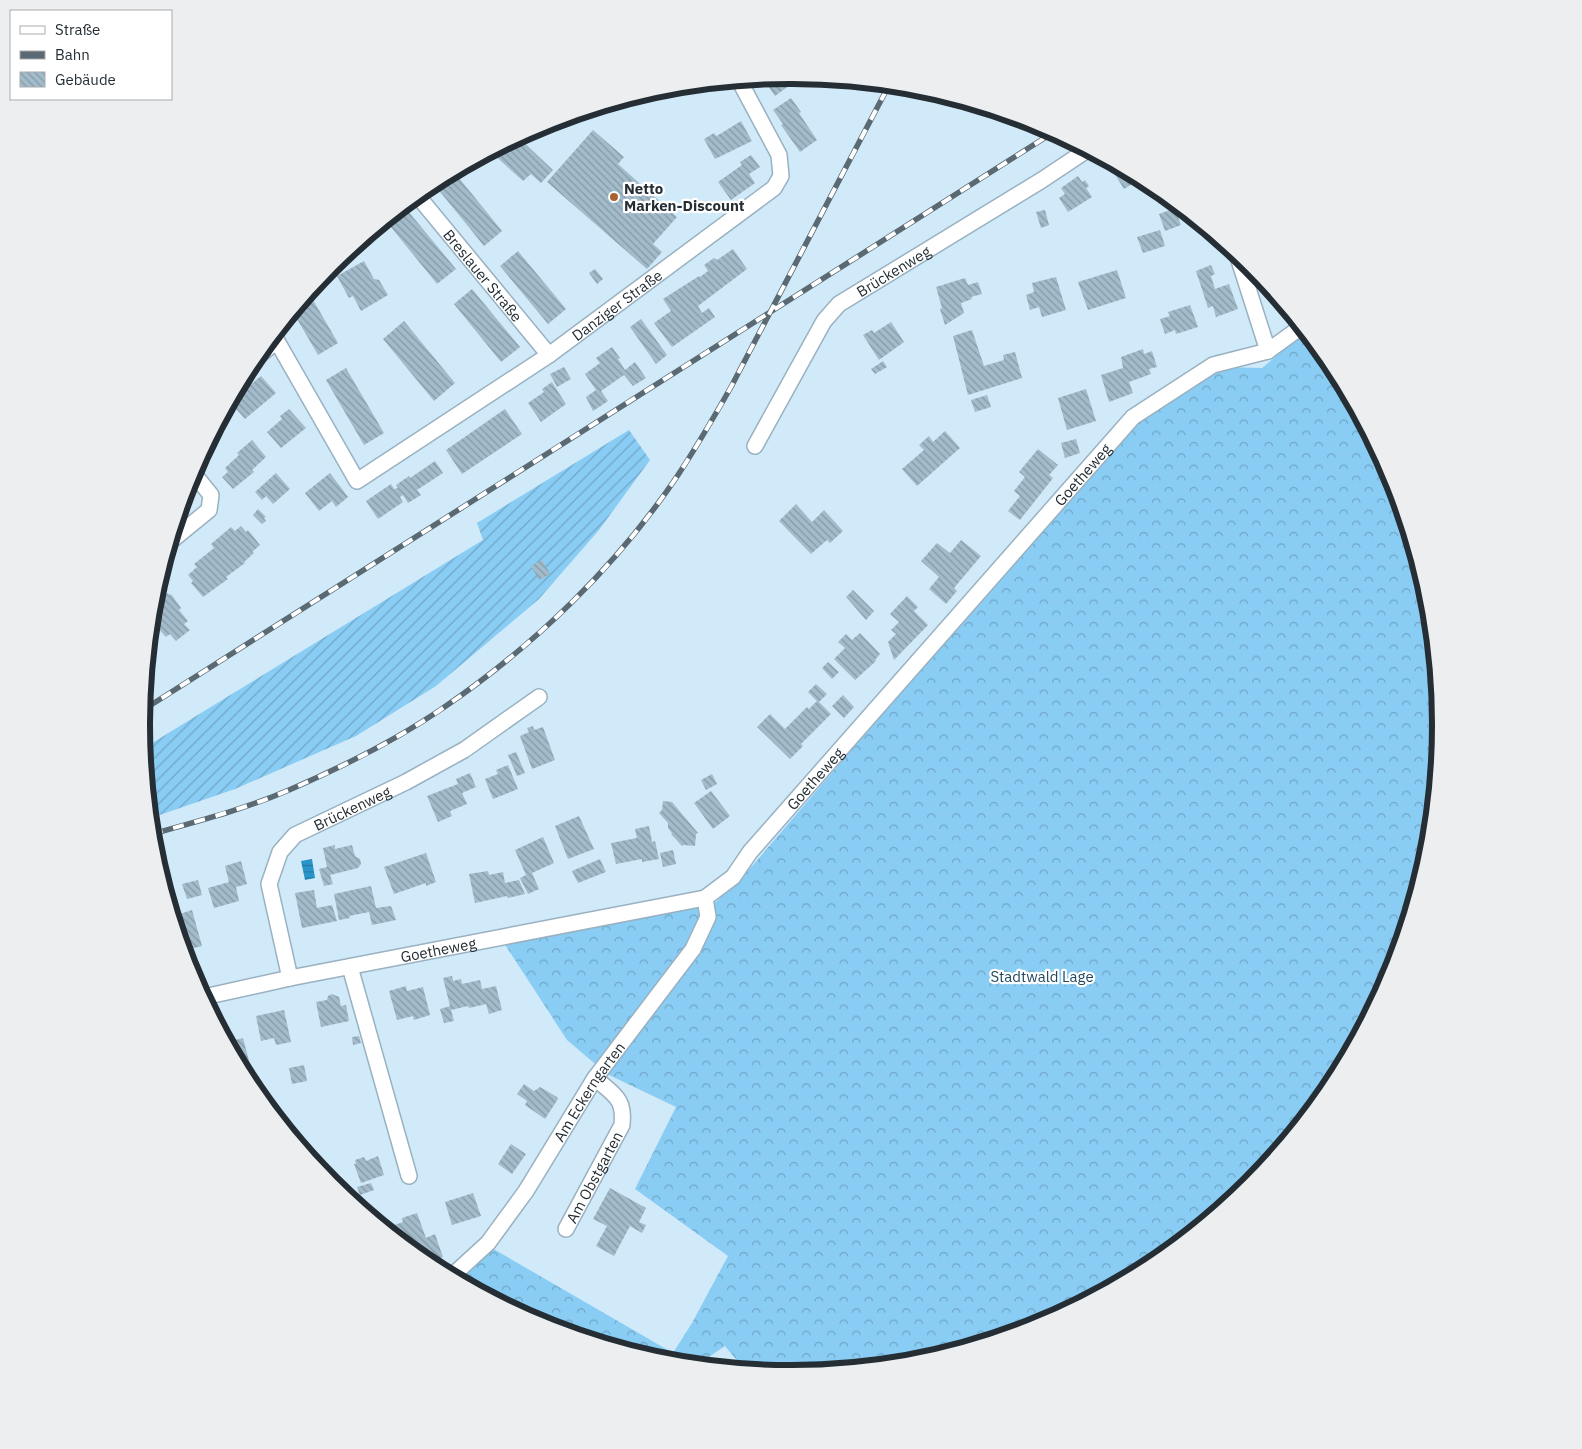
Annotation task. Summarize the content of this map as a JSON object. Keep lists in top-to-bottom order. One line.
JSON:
{"streets":{"street":["Brückenweg","Breslauer Straße","Danziger Straße","Goetheweg","Am Eckerngarten","Am Obstgarten"]},"crossings":[["Brückenweg","Goetheweg"],["Breslauer Straße","Danziger Straße"],["Goetheweg","Am Eckerngarten"],["Am Eckerngarten","Am Obstgarten"]],"parks":["Stadtwald Lage"],"places":["Netto Marken-Discount"],"legend":["Straße","Bahn","Gebäude"]}
